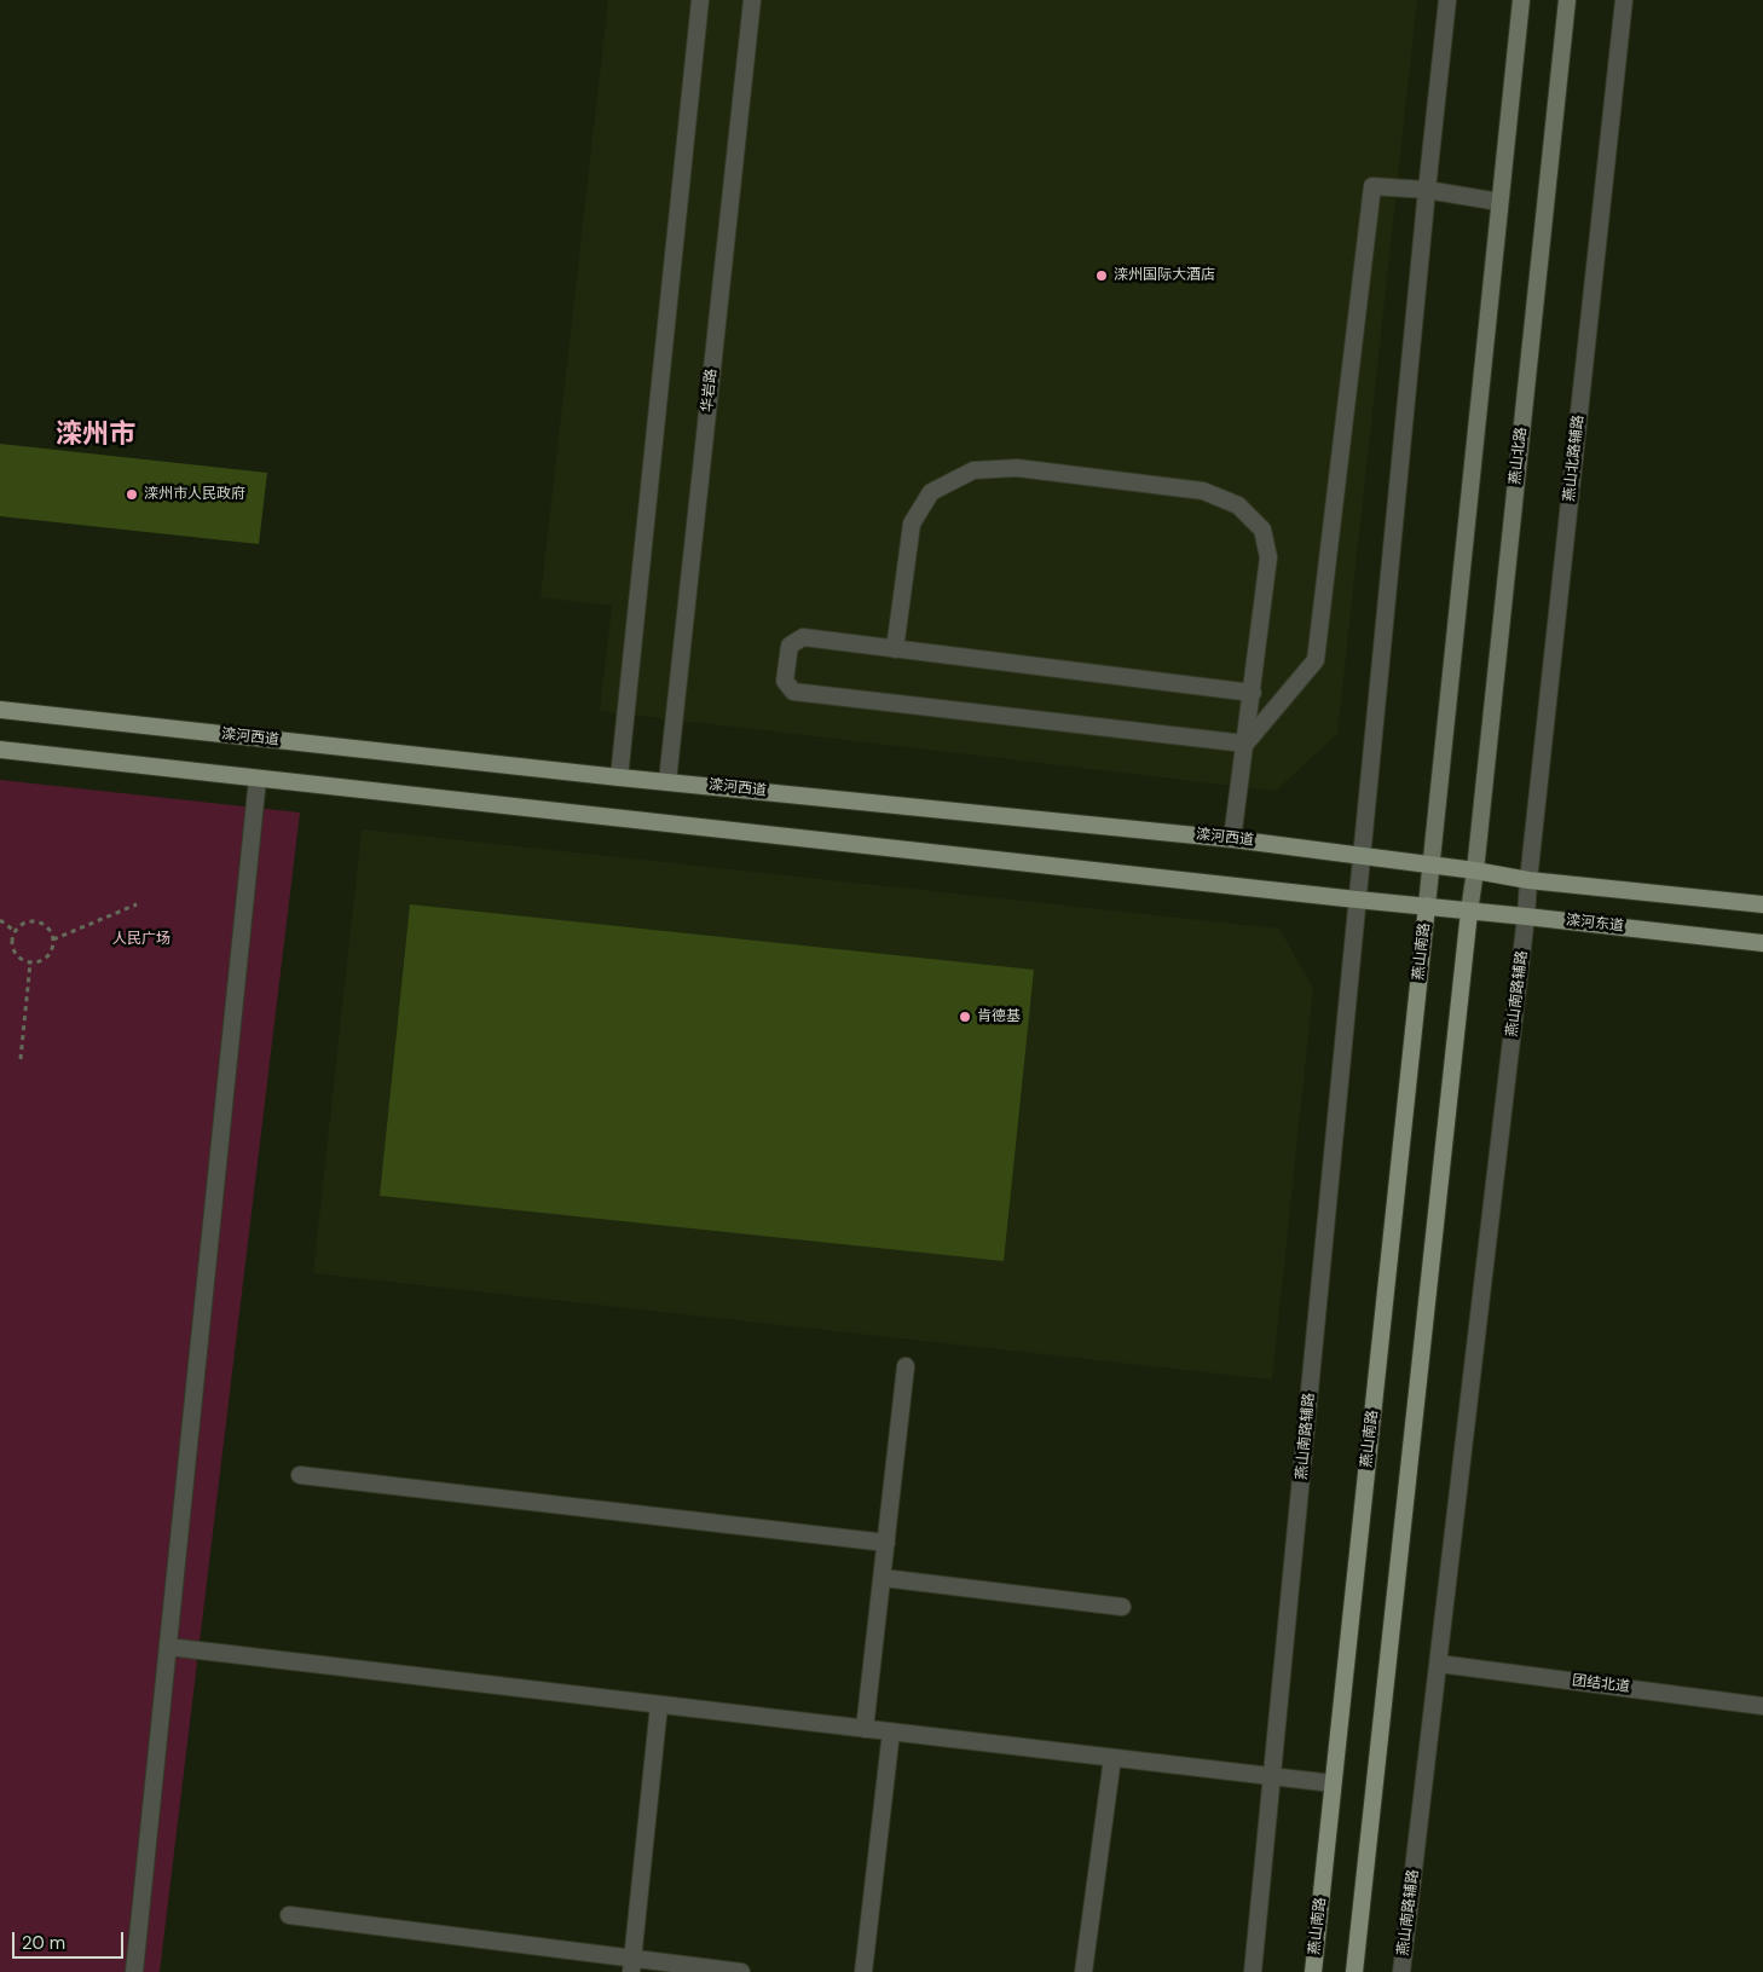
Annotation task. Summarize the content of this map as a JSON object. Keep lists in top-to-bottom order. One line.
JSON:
{"streets":{"main road":["燕山北路","滦河西道","滦河东道","燕山南路"],"street":["华岩路","燕山北路辅路","燕山南路辅路","团结北道"]},"crossings":[["华岩路","滦河西道"],["燕山北路","滦河西道"],["燕山北路","滦河东道"],["燕山北路辅路","滦河东道"],["燕山北路辅路","燕山南路辅路"],["滦河东道","燕山南路"],["滦河东道","燕山南路辅路"],["燕山南路辅路","团结北道"]],"districts":["滦州市"],"parks":["人民广场"],"places":["滦州国际大酒店","滦州市人民政府","肯德基"],"scale_bar":"20 m"}
